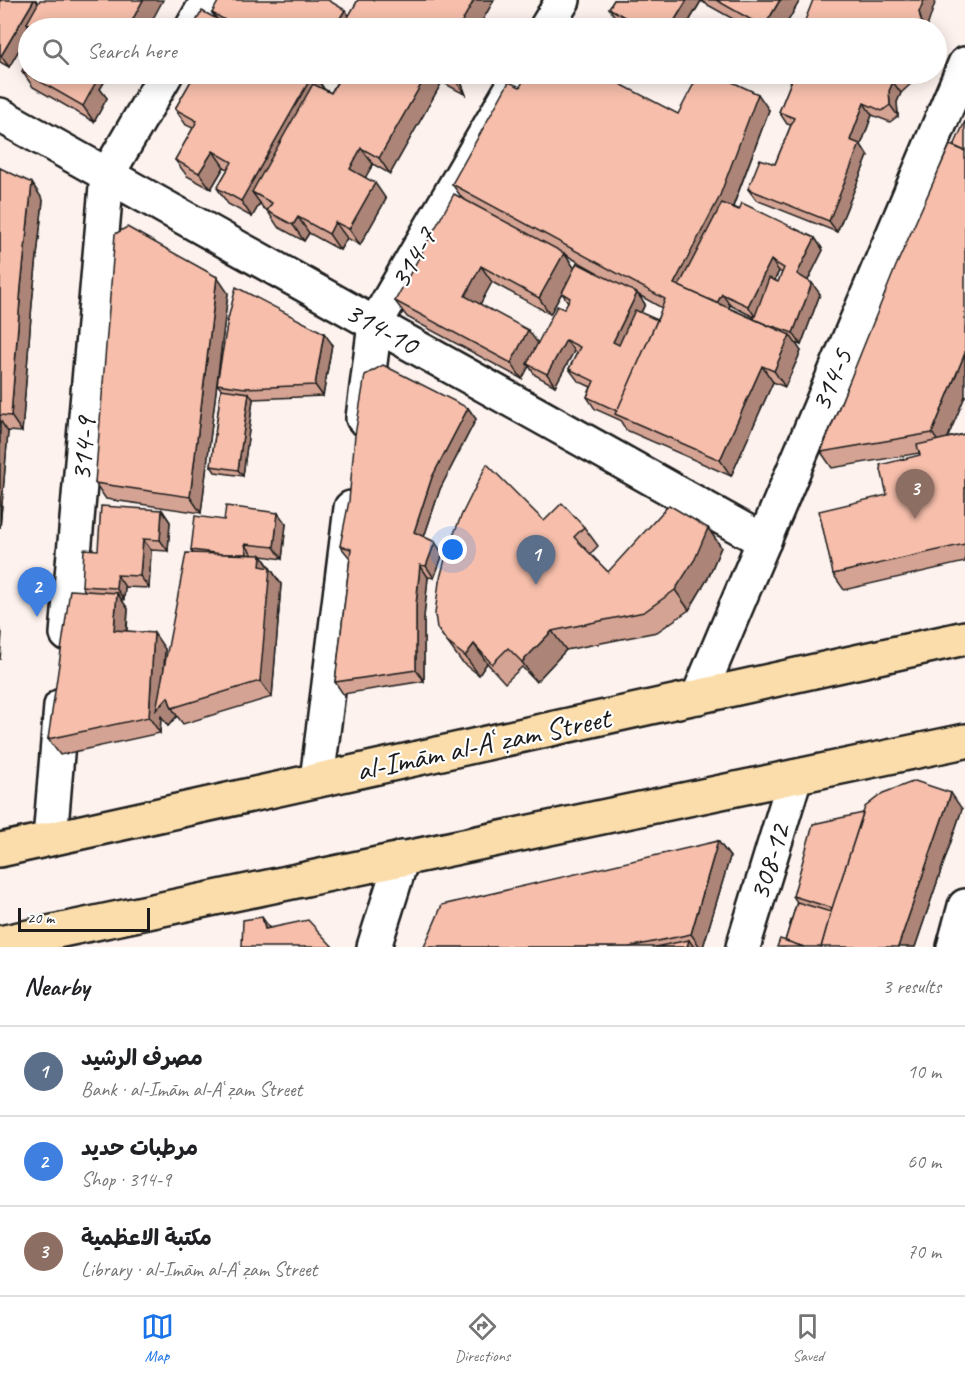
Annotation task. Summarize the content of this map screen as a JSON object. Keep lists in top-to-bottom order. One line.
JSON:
{"streets":{"main road":["al-Imām al-Aʿẓam Street"],"street":["314-7","314-10","314-5","314-9","308-12"]},"crossings":[["314-7","314-10"],["314-7","al-Imām al-Aʿẓam Street"],["314-10","314-5"],["314-10","314-9"],["314-5","al-Imām al-Aʿẓam Street"],["314-9","al-Imām al-Aʿẓam Street"]],"scale_bar":"20 m","page":{"search":"Search here","pins":["3","1","2"],"scale":"20 m","heading":["Nearby","3 results"],"list":[{"mark":"1","name":"مصرف الرشيد","note":"Bank · al-Imām al-Aʿẓam Street","value":"10 m"},{"mark":"2","name":"مرطبات حديد","note":"Shop · 314-9","value":"60 m"},{"mark":"3","name":"مكتبة الاعظمية","note":"Library · al-Imām al-Aʿẓam Street","value":"70 m"}],"nav":["Map","Directions","Saved"]}}
